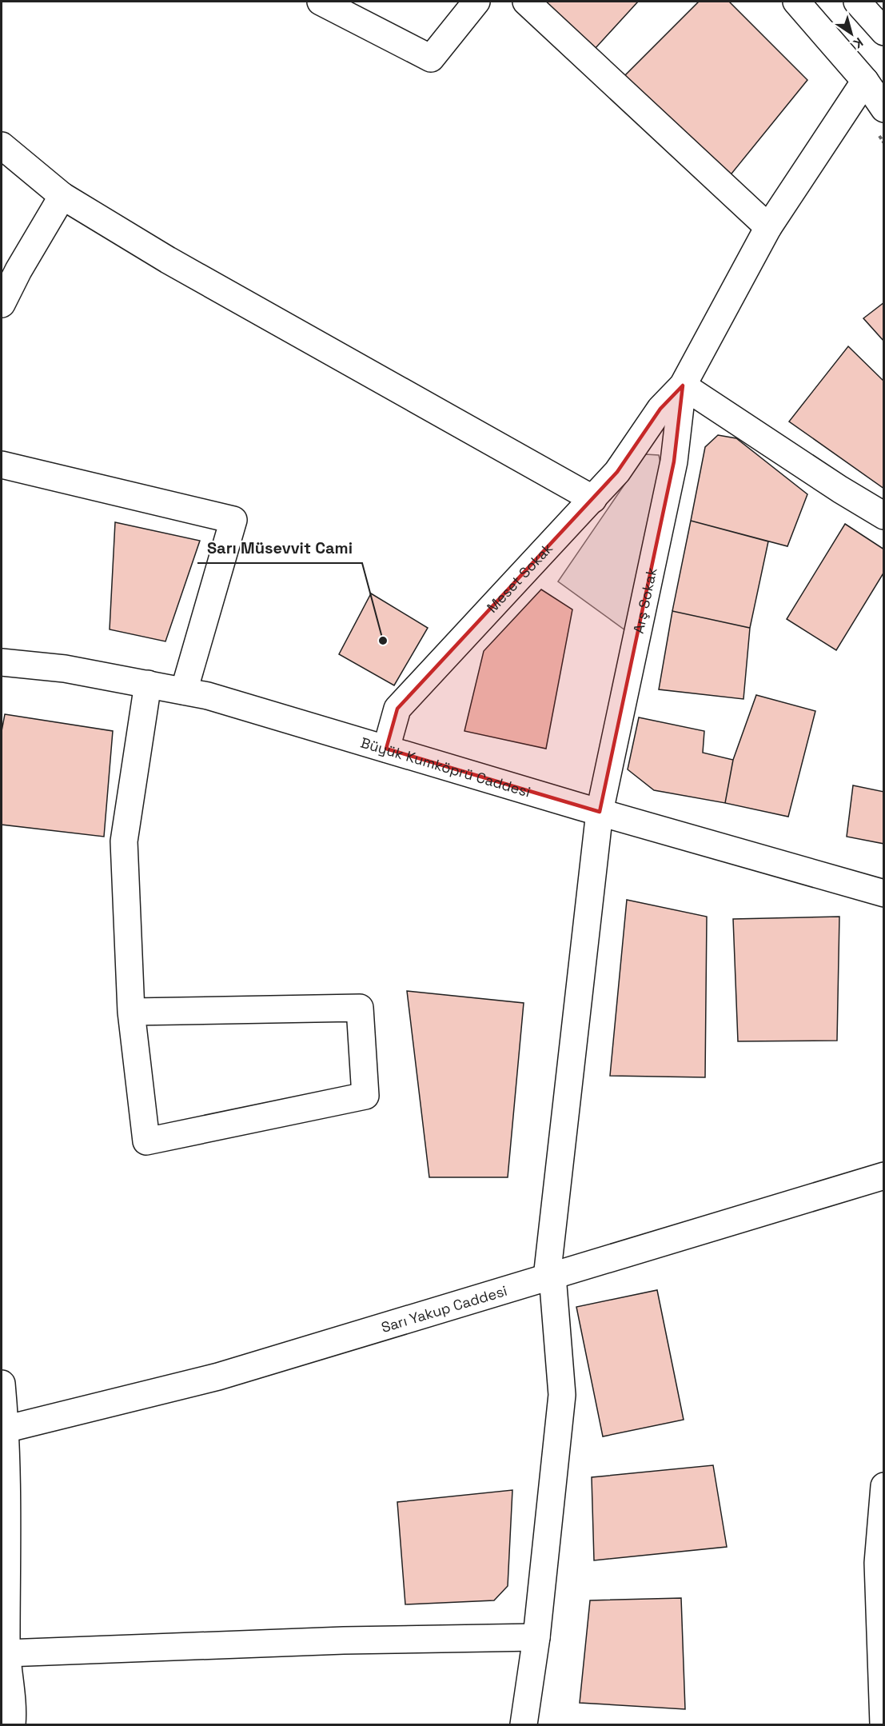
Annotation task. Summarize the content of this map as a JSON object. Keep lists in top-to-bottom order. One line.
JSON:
{"streets":{"street":["Meset Sokak","Arş Sokak","Büyük Kumköprü Caddesi","Sarı Yakup Caddesi"]},"crossings":[["Meset Sokak","Arş Sokak"],["Meset Sokak","Büyük Kumköprü Caddesi"],["Arş Sokak","Büyük Kumköprü Caddesi"],["Arş Sokak","Sarı Yakup Caddesi"]],"places":["Sarı Müsevvit Cami"],"north":"bottom right"}
